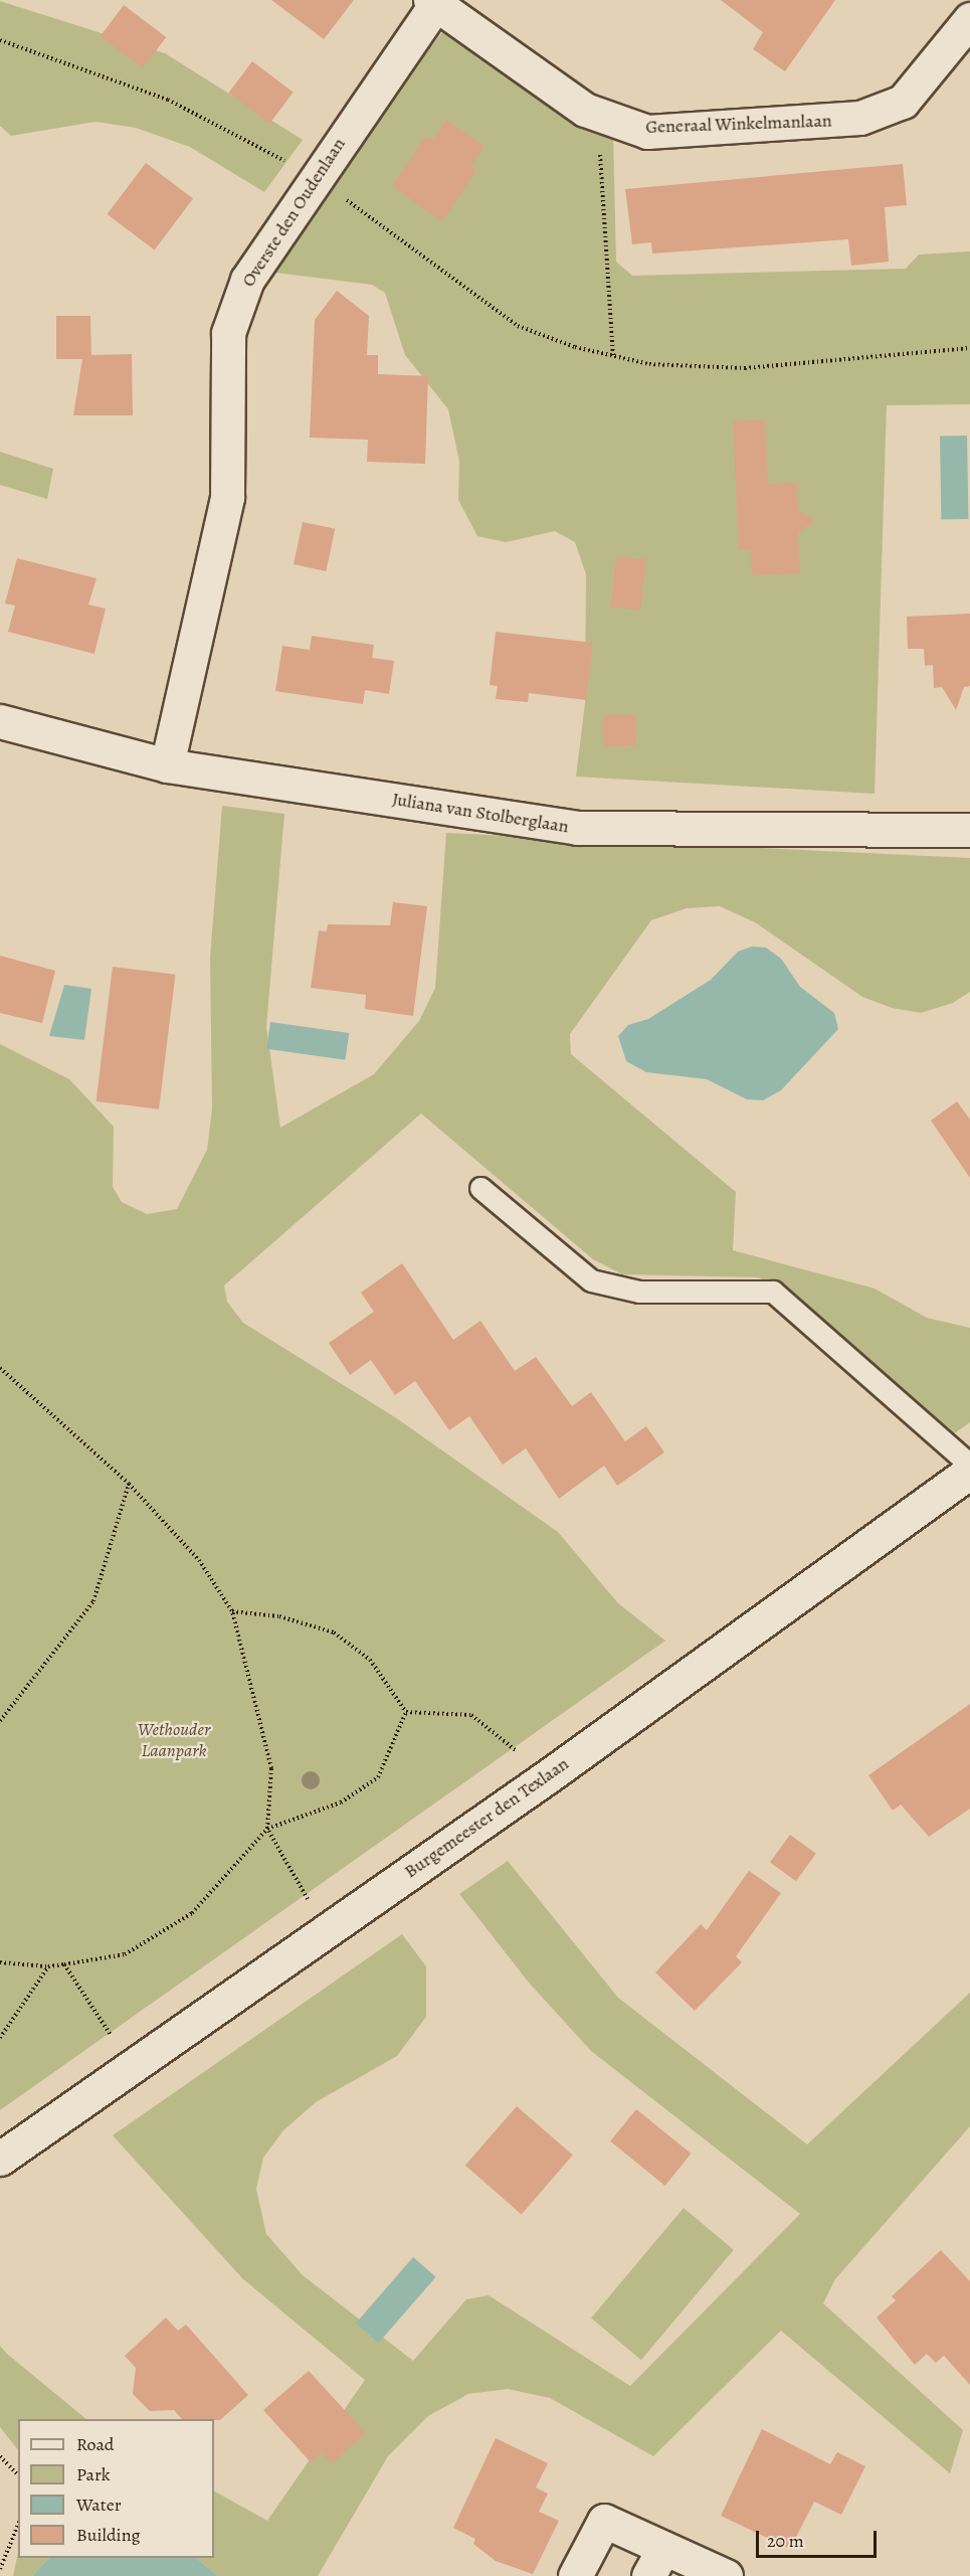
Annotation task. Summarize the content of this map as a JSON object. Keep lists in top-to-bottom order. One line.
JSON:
{"streets":{"street":["Generaal Winkelmanlaan","Overste den Oudenlaan","Juliana van Stolberglaan","Burgemeester den Texlaan"]},"crossings":[["Generaal Winkelmanlaan","Overste den Oudenlaan"],["Overste den Oudenlaan","Juliana van Stolberglaan"]],"parks":["Wethouder Laanpark"],"legend":["Road","Park","Water","Building"],"scale_bar":"20 m"}
